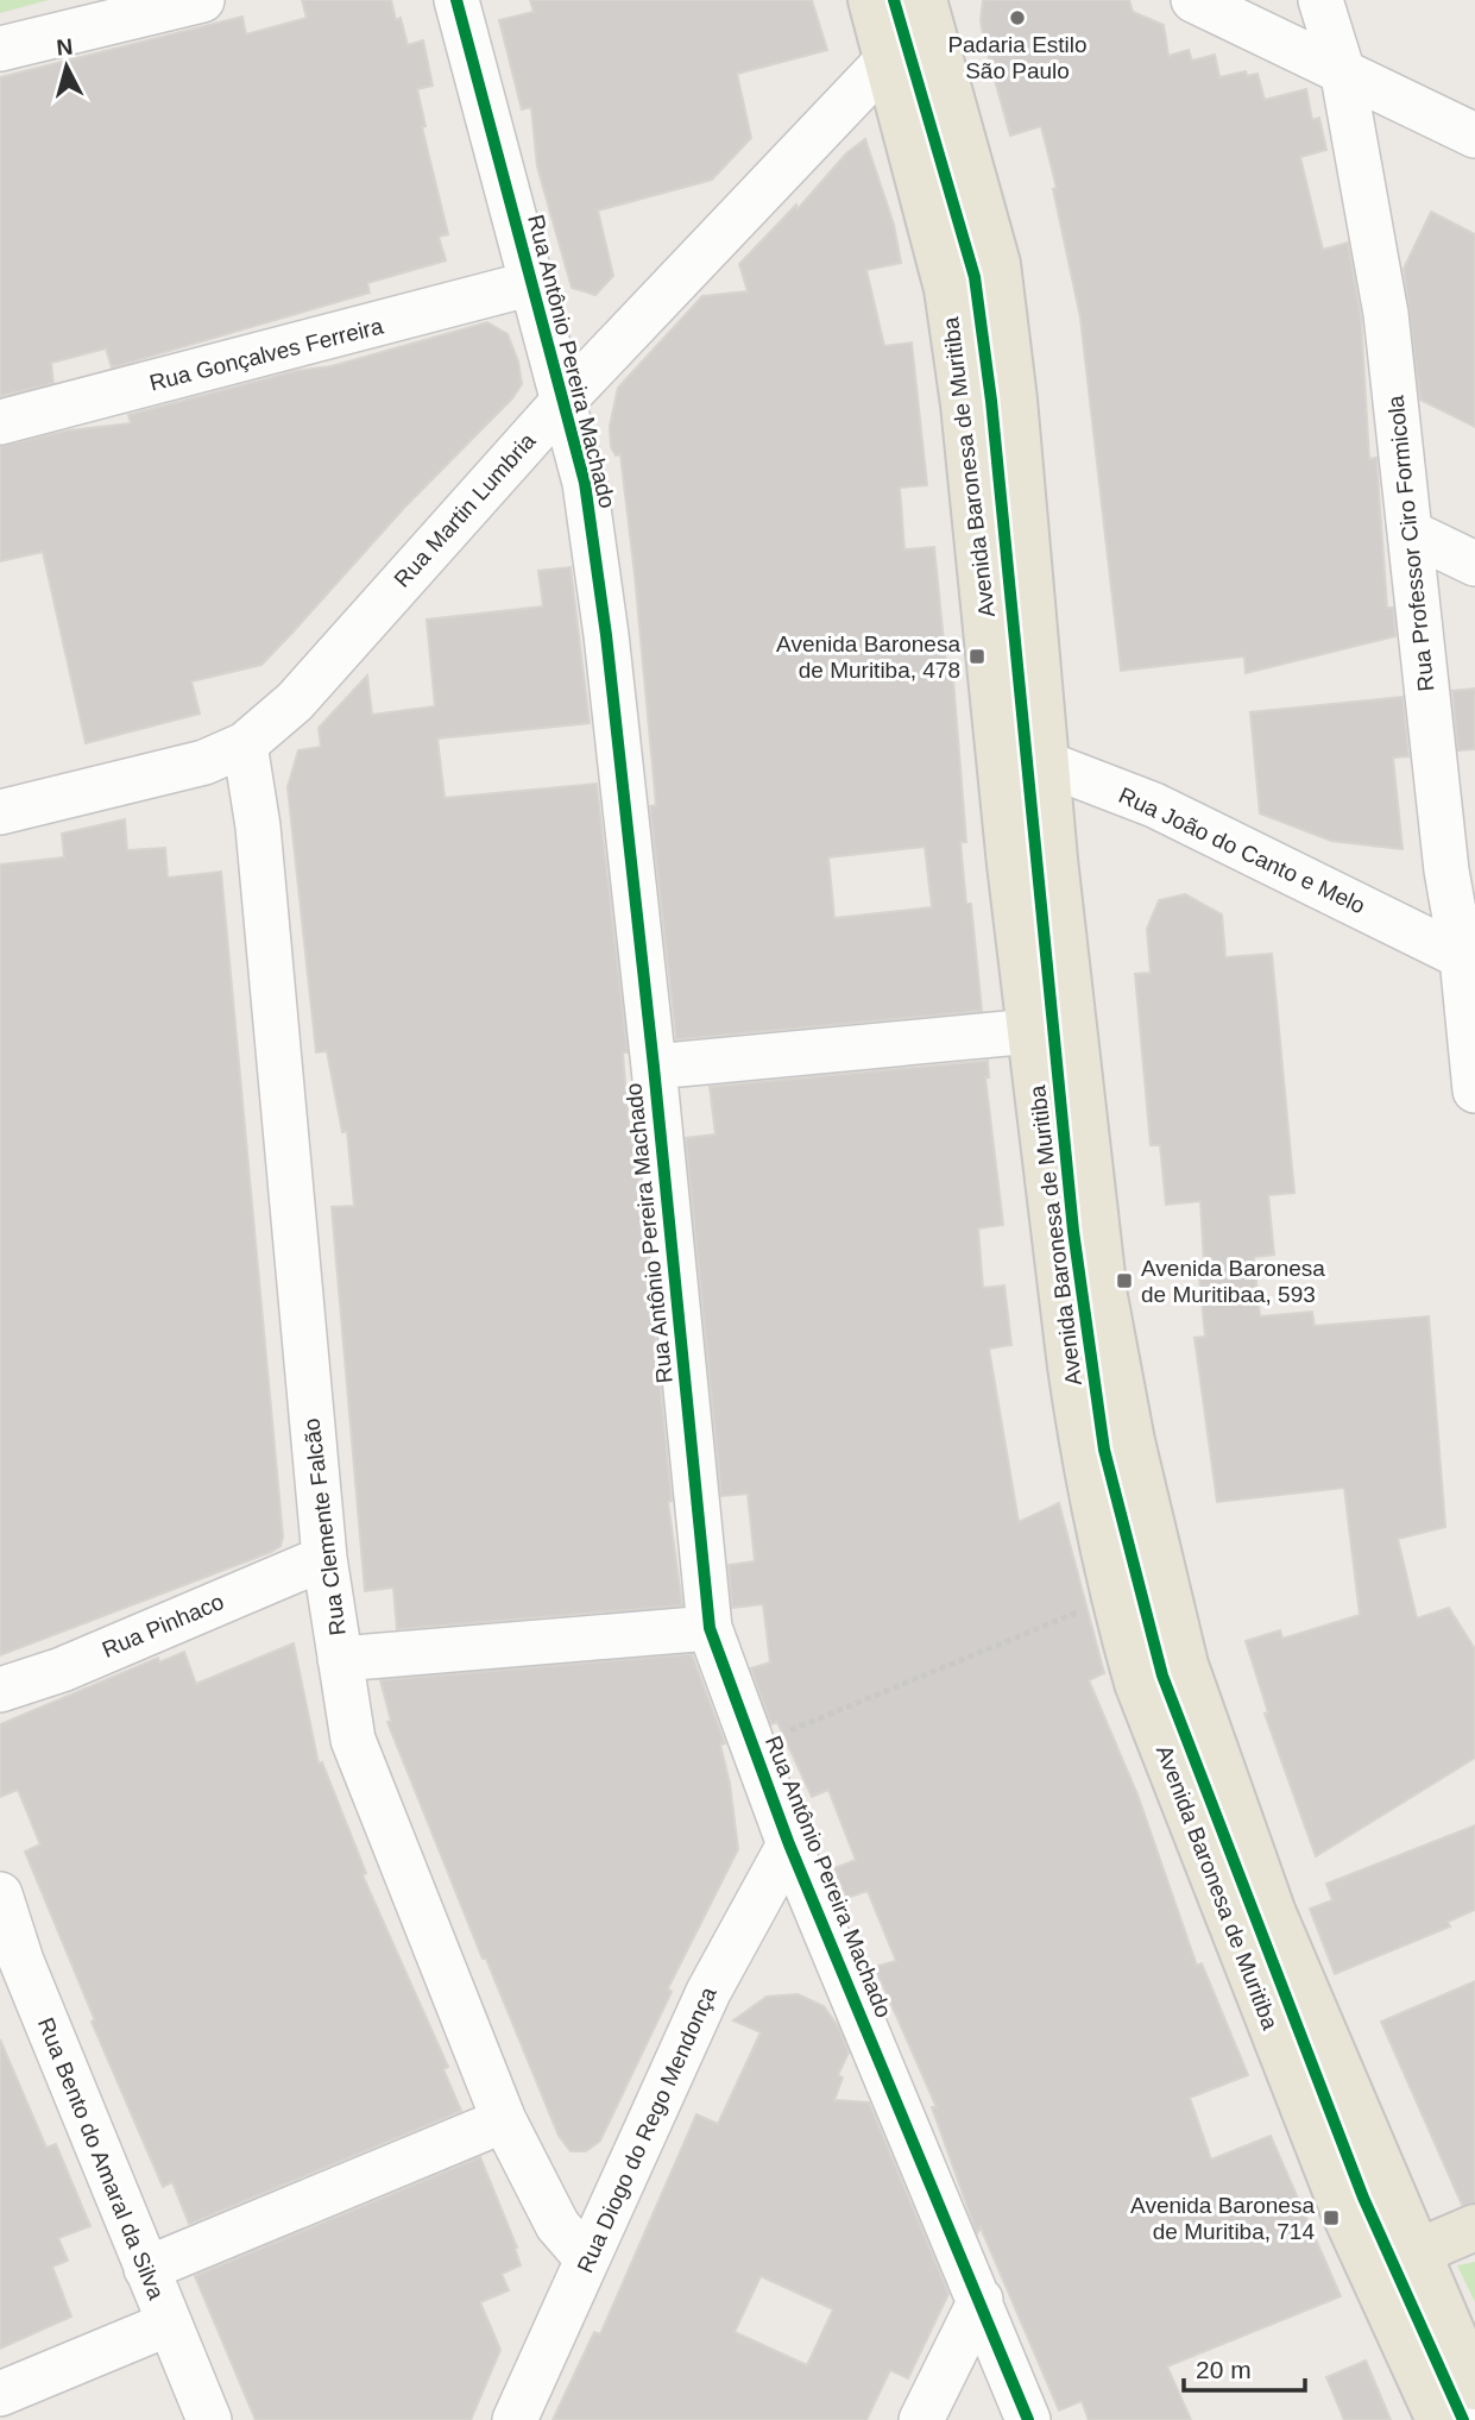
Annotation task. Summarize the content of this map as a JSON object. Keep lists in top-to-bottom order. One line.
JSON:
{"streets":{"main road":["Avenida Baronesa de Muritiba"],"street":["Rua Gonçalves Ferreira","Rua Antônio Pereira Machado","Rua Martin Lumbria","Rua Professor Ciro Formicola","Rua João do Canto e Melo","Rua Clemente Falcão","Rua Pinhaco","Rua Diogo do Rego Mendonça","Rua Bento do Amaral da Silva"]},"crossings":[["Rua Gonçalves Ferreira","Rua Antônio Pereira Machado"],["Rua Antônio Pereira Machado","Rua Martin Lumbria"],["Rua Antônio Pereira Machado","Rua Diogo do Rego Mendonça"],["Avenida Baronesa de Muritiba","Rua Martin Lumbria"],["Avenida Baronesa de Muritiba","Rua João do Canto e Melo"],["Rua Martin Lumbria","Rua Clemente Falcão"],["Rua Professor Ciro Formicola","Rua João do Canto e Melo"],["Rua Clemente Falcão","Rua Pinhaco"],["Rua Clemente Falcão","Rua Diogo do Rego Mendonça"]],"places":{"other":["Padaria Estilo São Paulo"],"transit":["Avenida Baronesa de Muritiba, 478","Avenida Baronesa de Muritibaa, 593","Avenida Baronesa de Muritiba, 714"]},"scale_bar":"20 m","north":"top"}
